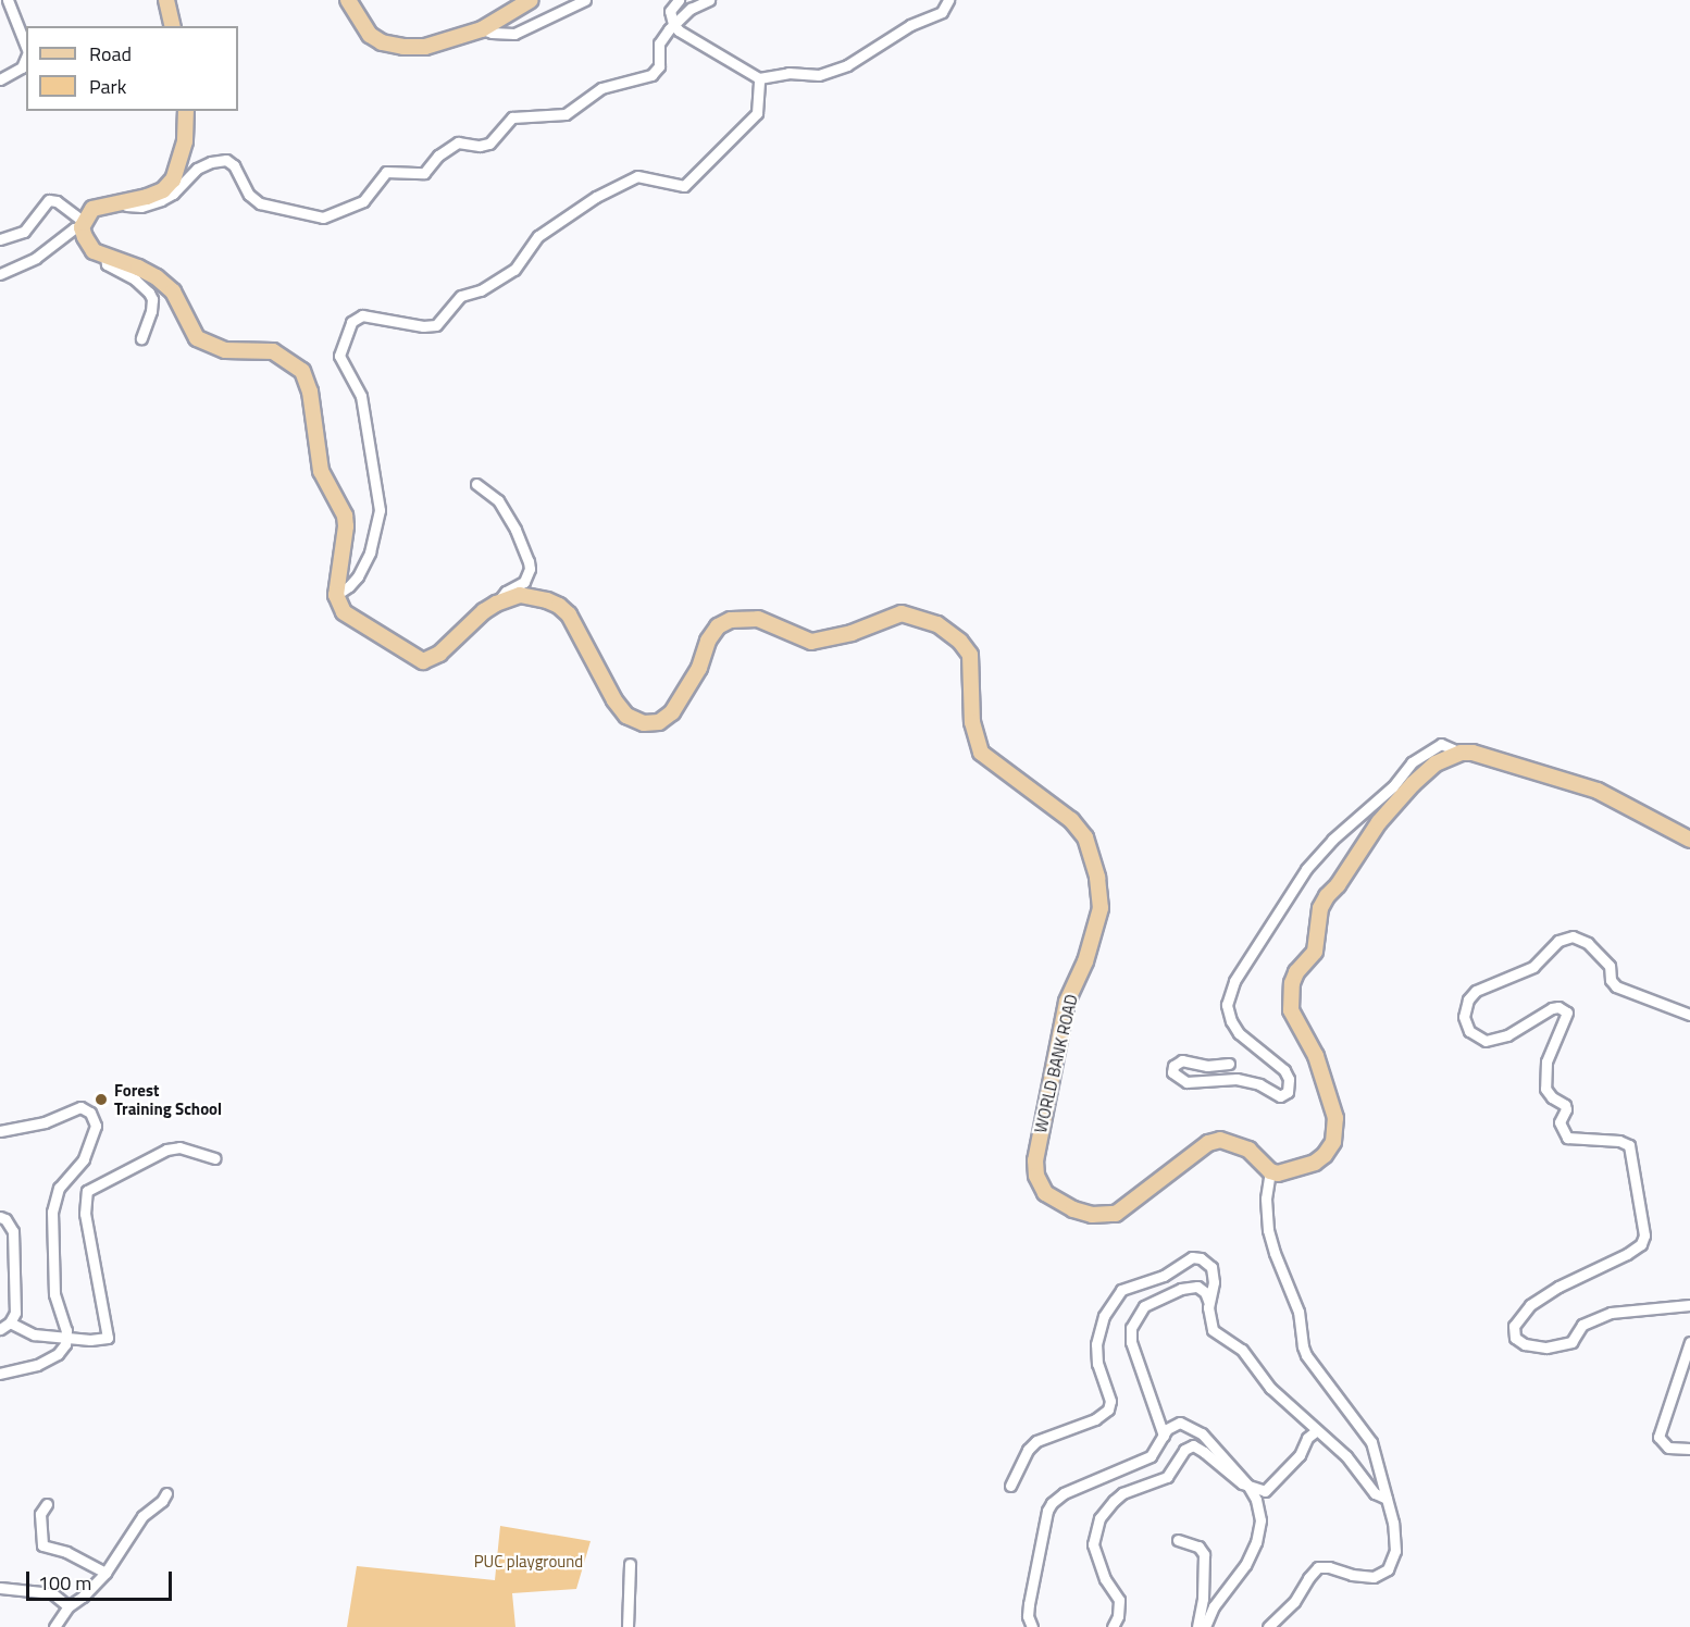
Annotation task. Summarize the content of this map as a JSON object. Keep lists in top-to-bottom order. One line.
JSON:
{"streets":{"main road":["WORLD BANK ROAD"]},"parks":["PUC playground"],"places":["Forest Training School"],"legend":["Road","Park"],"scale_bar":"100 m"}
